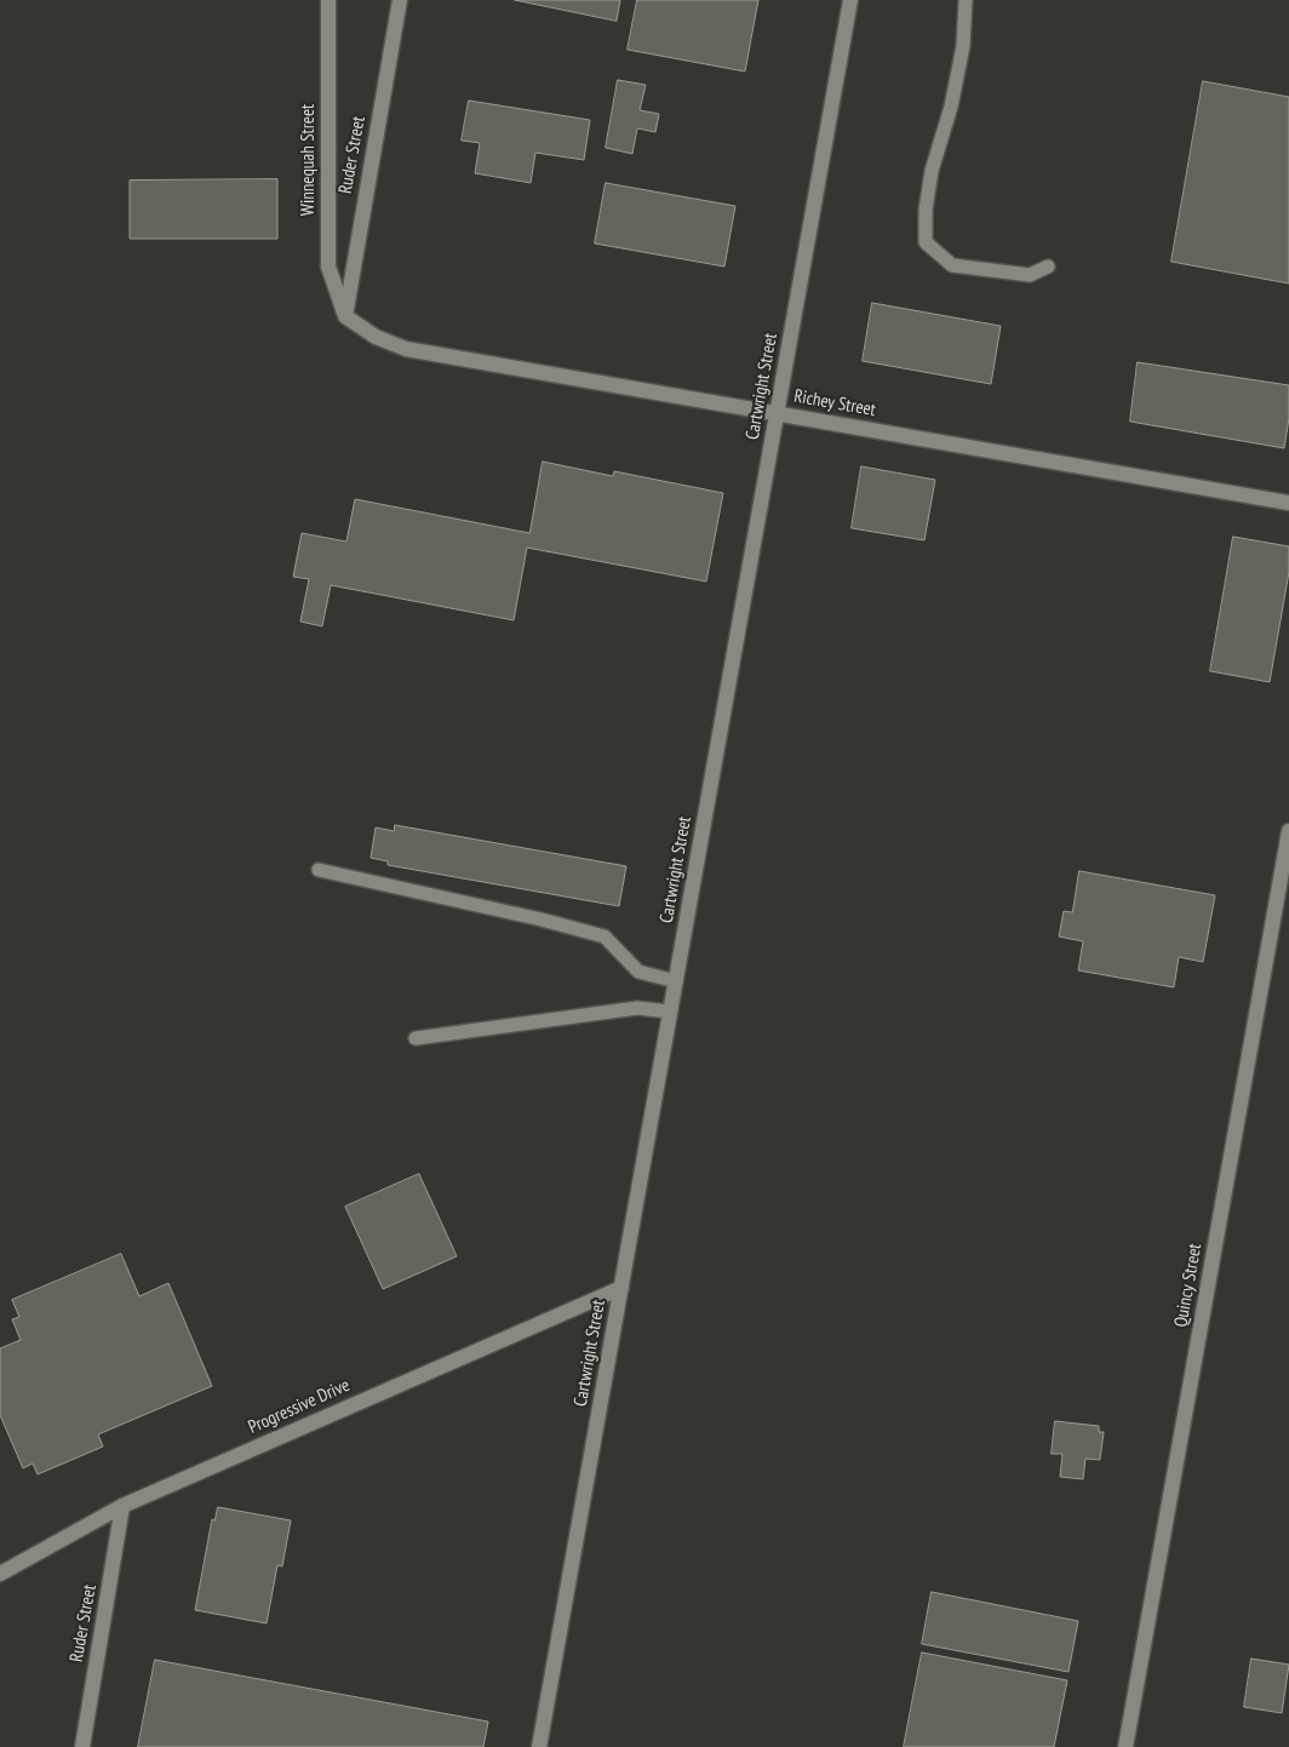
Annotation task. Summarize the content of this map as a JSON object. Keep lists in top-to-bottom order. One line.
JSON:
{"streets":{"street":["Ruder Street","Winnequah Street","Cartwright Street","Richey Street","Quincy Street","Progressive Drive"]},"crossings":[["Ruder Street","Winnequah Street"],["Ruder Street","Richey Street"],["Ruder Street","Progressive Drive"],["Winnequah Street","Richey Street"],["Cartwright Street","Richey Street"],["Cartwright Street","Progressive Drive"]]}
